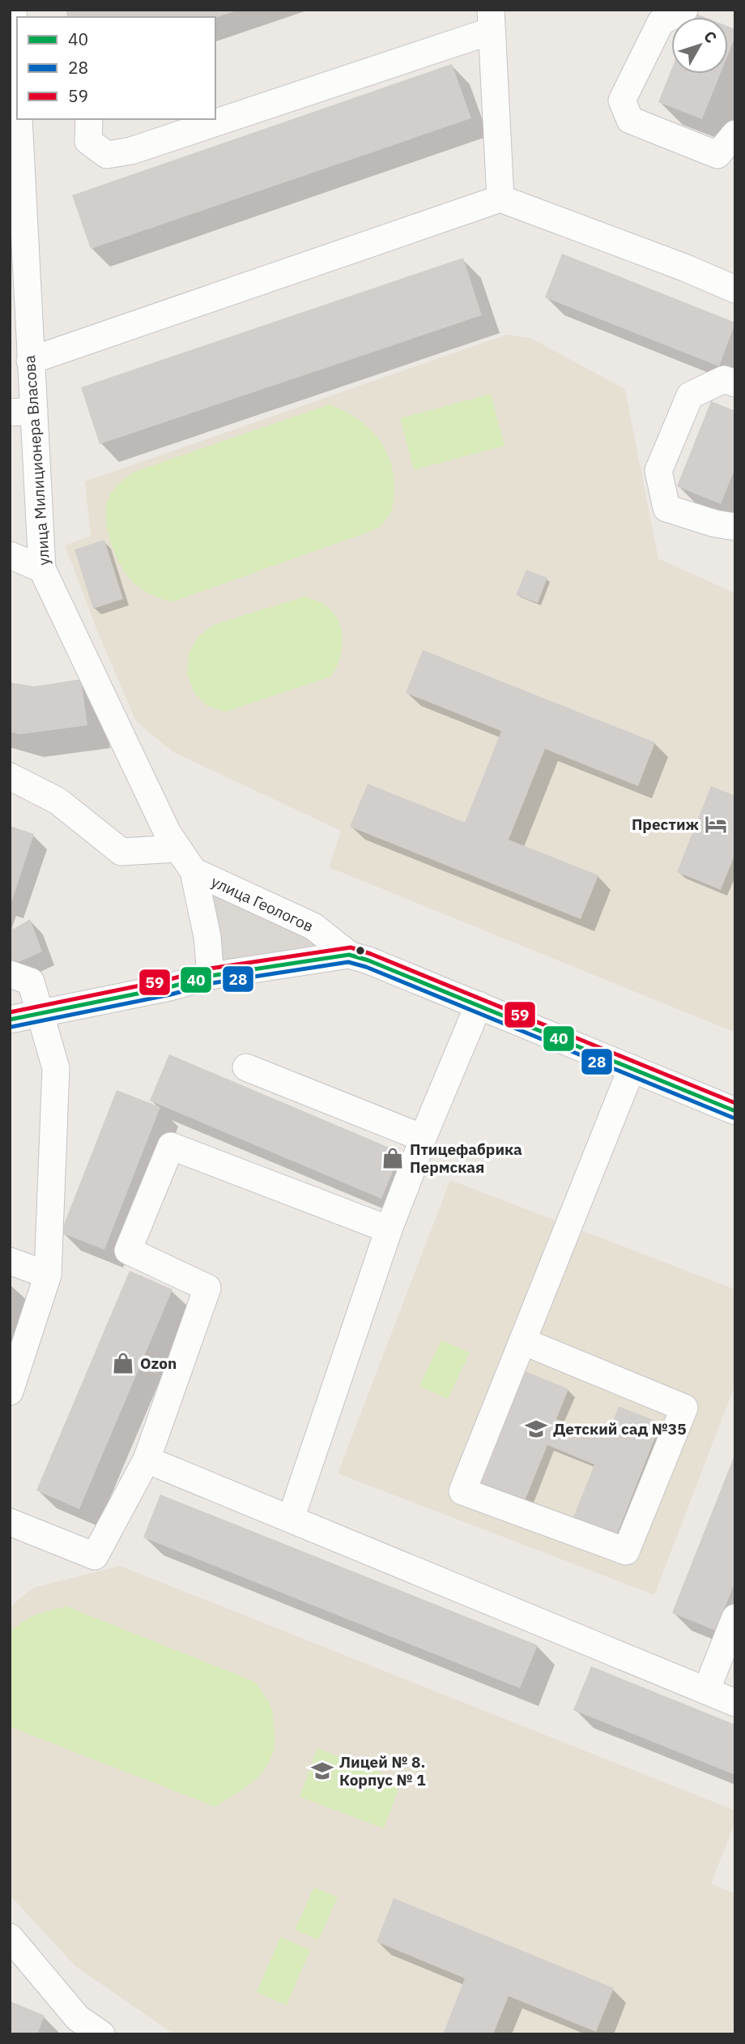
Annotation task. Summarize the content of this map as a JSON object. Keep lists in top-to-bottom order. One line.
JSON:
{"streets":{"street":["улица Милиционера Власова","улица Геологов"]},"crossings":[["улица Милиционера Власова","улица Геологов"]],"places":{"hotel":["Престиж"],"shop":["Птицефабрика Пермская","Ozon"],"school or university":["Детский сад №35","Лицей № 8. Корпус № 1"]},"lines":["transit line 59","transit line 40","transit line 28"],"legend":["40","28","59"],"north":"top right"}
